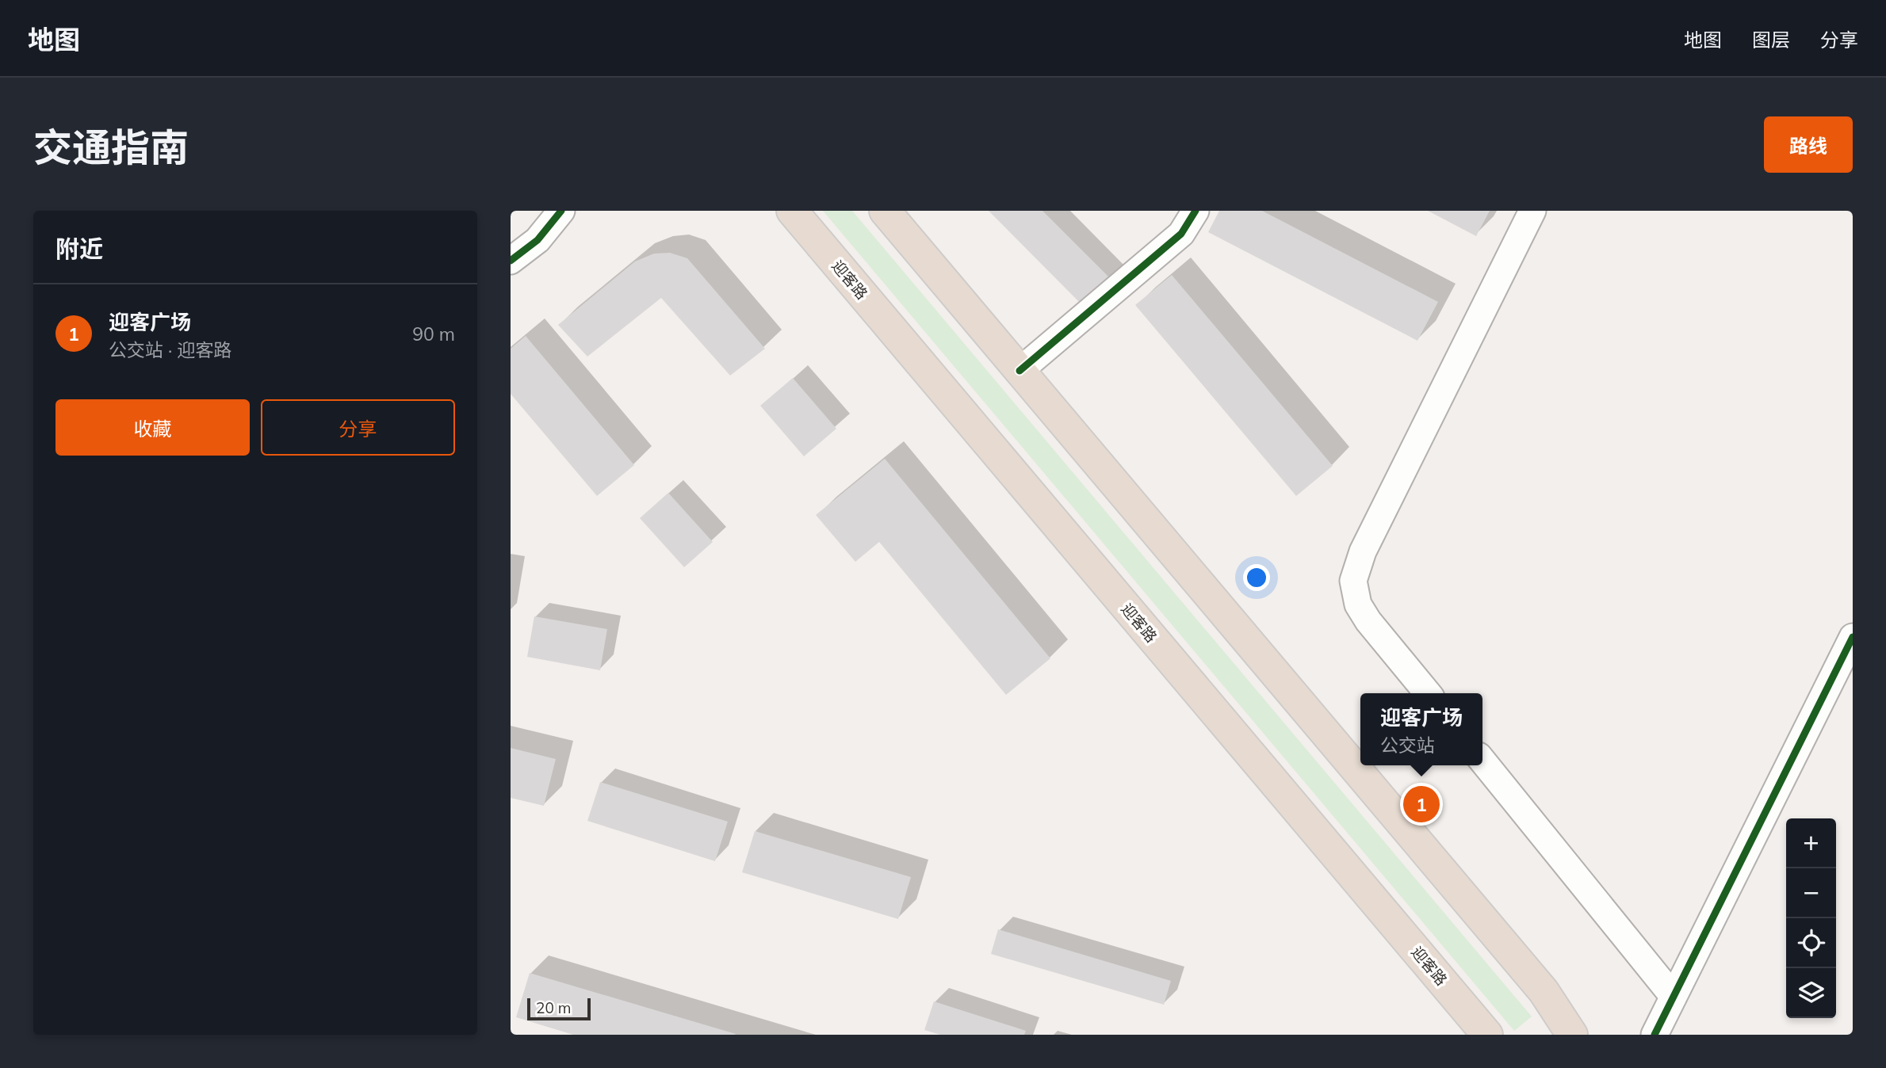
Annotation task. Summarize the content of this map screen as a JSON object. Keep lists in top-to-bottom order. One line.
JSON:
{"streets":{"highway":["迎客路"]},"scale_bar":"20 m","page":{"header":"地图","nav":["地图","图层","分享"],"title":"交通指南","buttons":["路线",["收藏","分享"]],"heading":"附近","list":[{"mark":"1","name":"迎客广场","note":"公交站 · 迎客路","value":"90 m"}],"popup":["迎客广场","公交站"],"pins":"1","map_buttons":["+","−"],"scale":"20 m"}}
